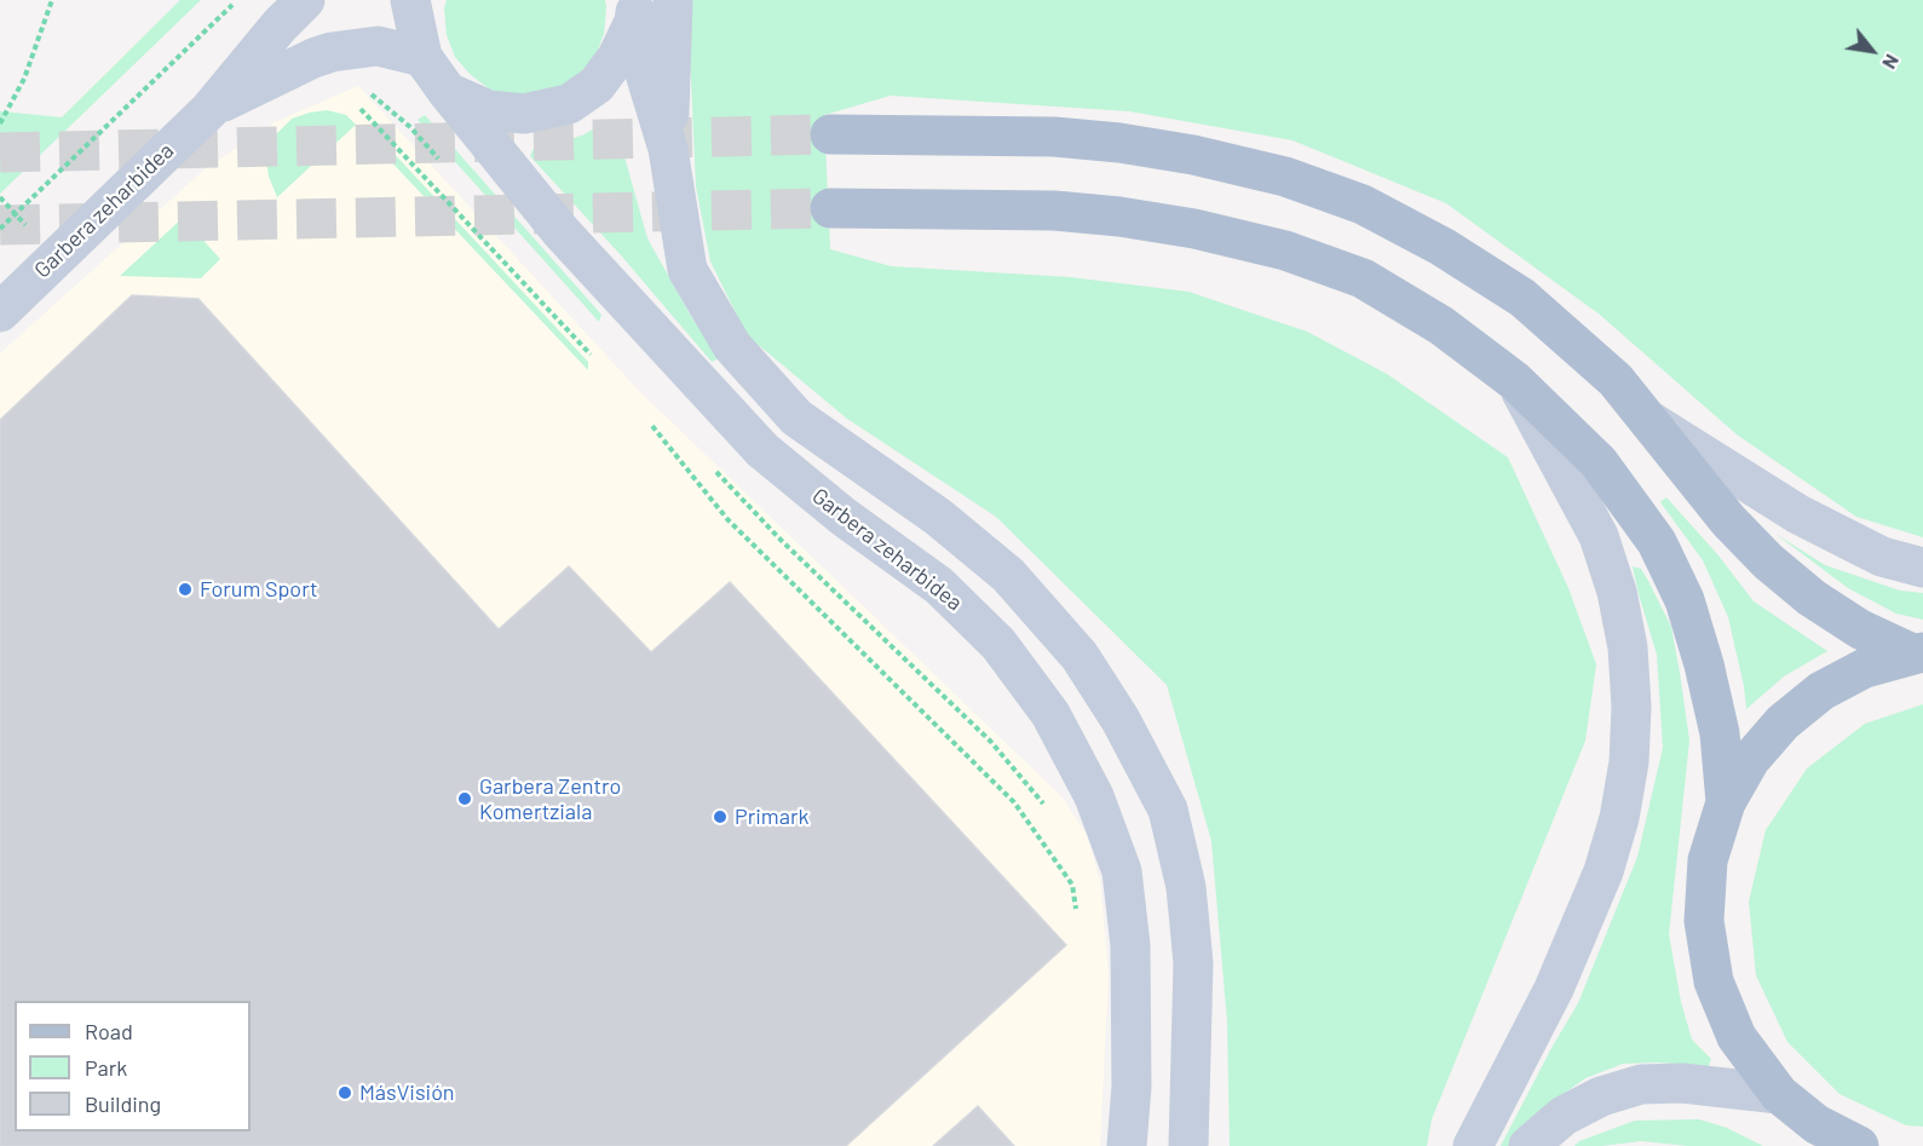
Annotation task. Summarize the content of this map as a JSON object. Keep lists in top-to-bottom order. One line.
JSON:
{"streets":{"street":["Garbera zeharbidea"]},"places":["Forum Sport","Garbera Zentro Komertziala","Primark","MásVisión"],"legend":["Road","Park","Building"],"north":"bottom right"}
